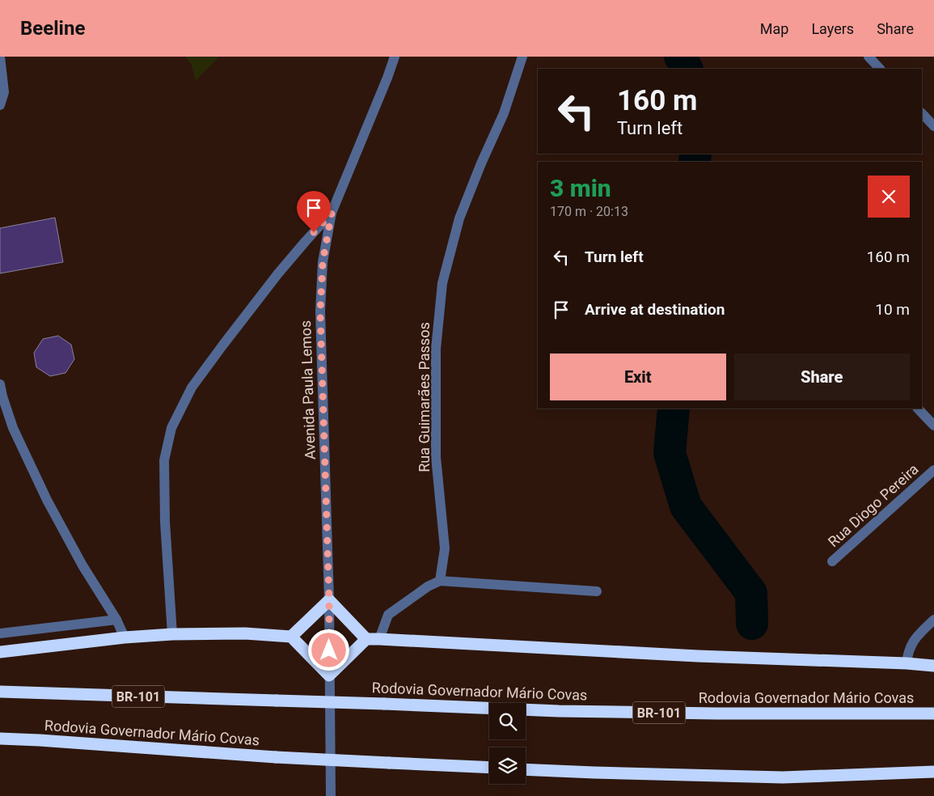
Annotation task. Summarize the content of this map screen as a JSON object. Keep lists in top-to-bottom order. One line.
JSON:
{"streets":{"highway":["Rodovia Governador Mário Covas","BR-101"],"street":["Avenida Paula Lemos","Rua Guimarães Passos","Rua Diogo Pereira"]},"page":{"header":"Beeline","nav":["Map","Layers","Share"],"turn":["160 m","Turn left"],"heading":["3 min","170 m · 20:13"],"list":[{"name":"Turn left","value":"160 m"},{"name":"Arrive at destination","value":"10 m"}],"buttons":["Exit","Share"]}}
